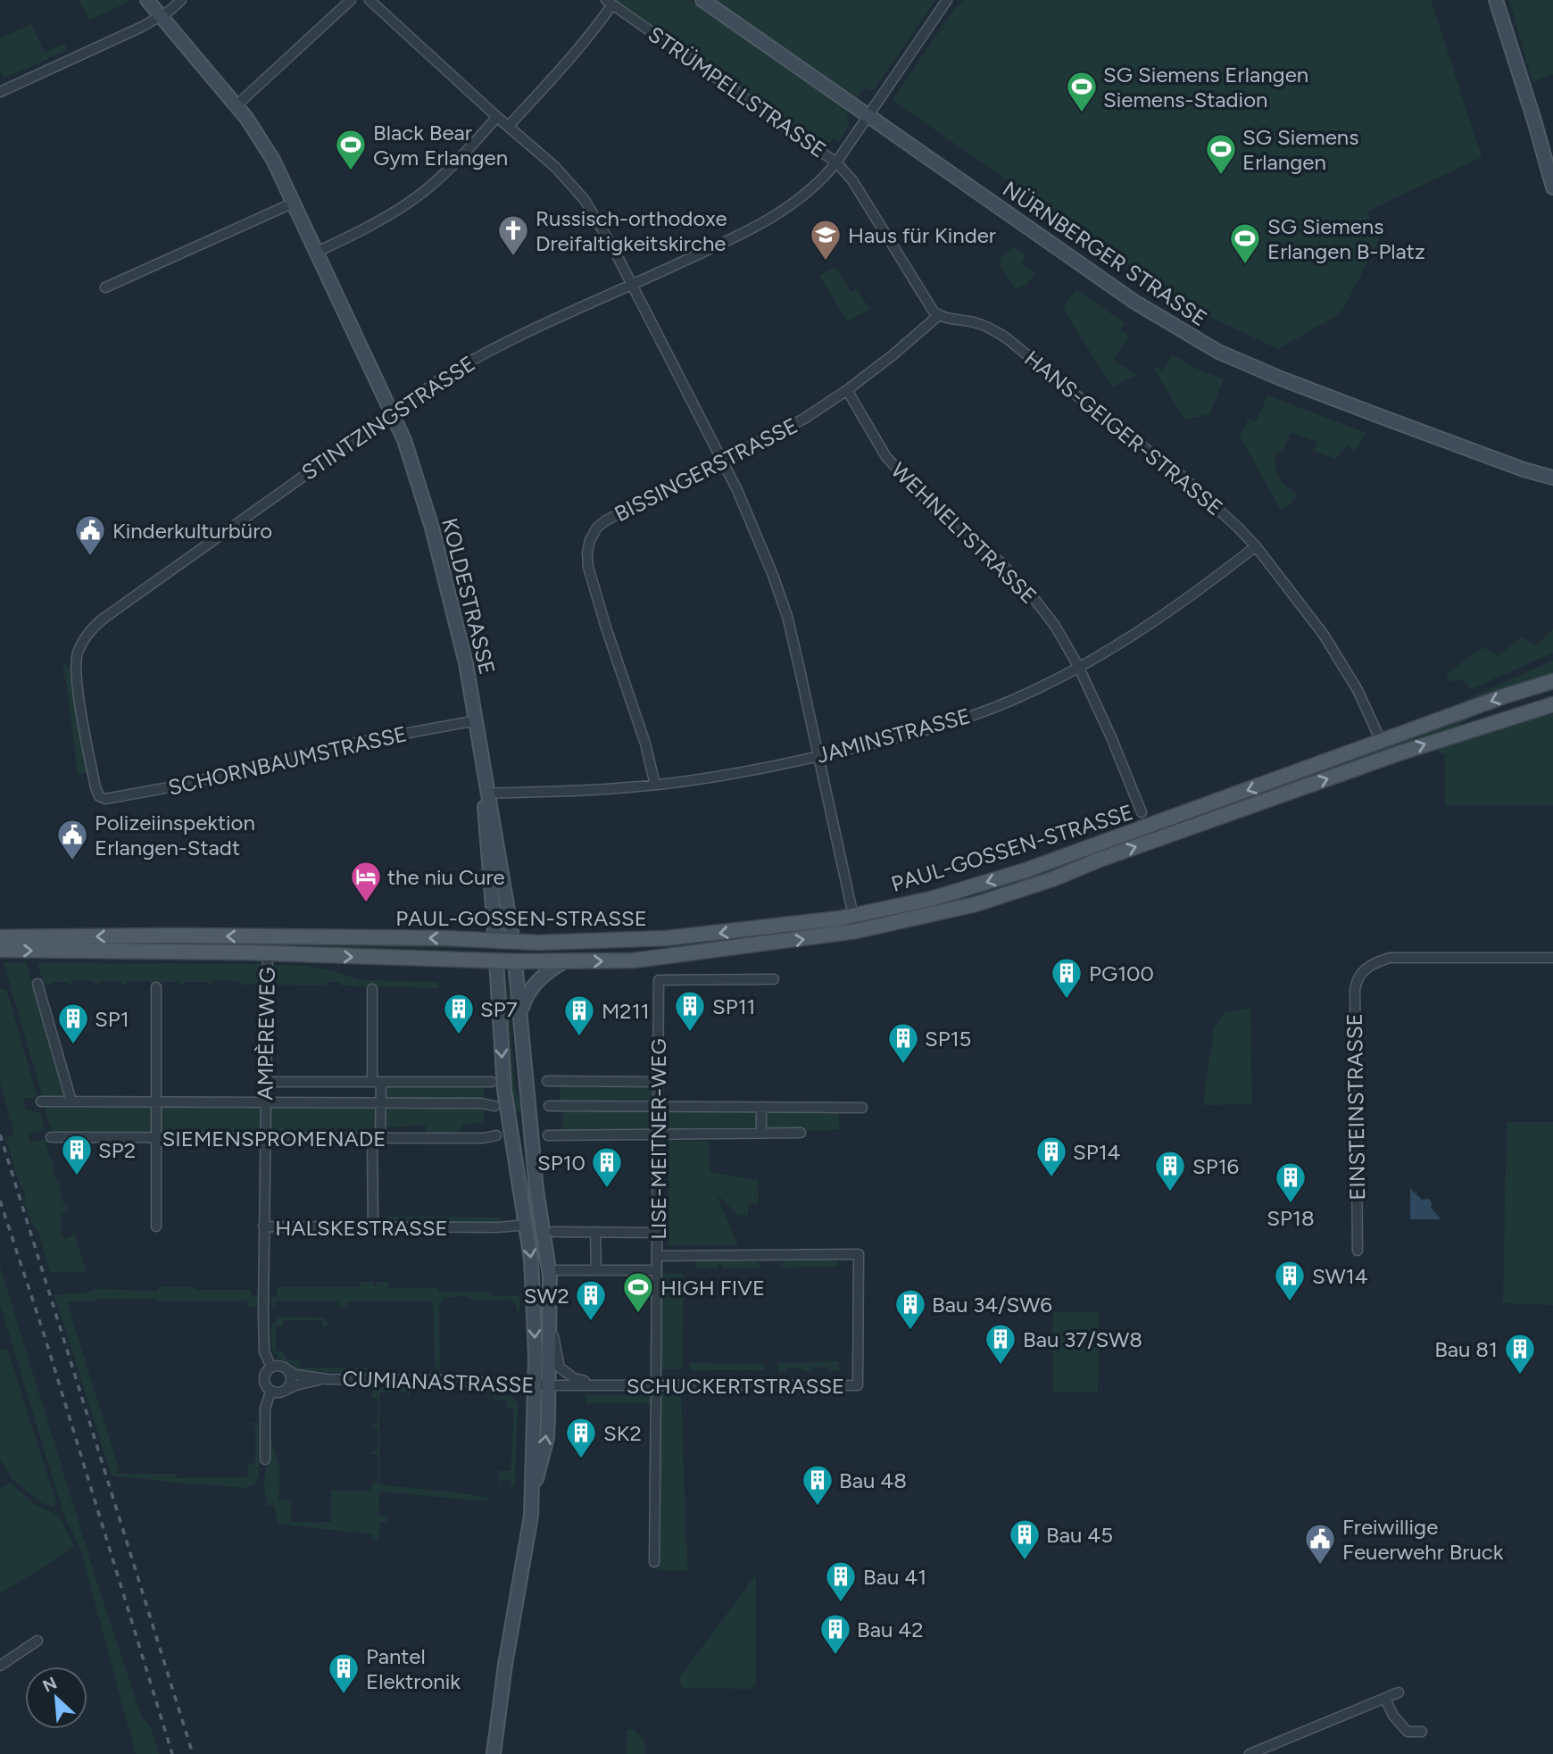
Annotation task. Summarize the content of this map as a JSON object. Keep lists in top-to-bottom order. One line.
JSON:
{"streets":{"main road":["KOLDESTRASSE","PAUL-GOSSEN-STRASSE"],"street":["STRÜMPELLSTRASSE","NÜRNBERGER STRASSE","STINTZINGSTRASSE","HANS-GEIGER-STRASSE","BISSINGERSTRASSE","WEHNELTSTRASSE","JAMINSTRASSE","SCHORNBAUMSTRASSE","AMPÈREWEG","EINSTEINSTRASSE","SIEMENSPROMENADE","LISE-MEITNER-WEG","HALSKESTRASSE","CUMIANASTRASSE","SCHUCKERTSTRASSE"]},"crossings":[["STRÜMPELLSTRASSE","STINTZINGSTRASSE"],["NÜRNBERGER STRASSE","STINTZINGSTRASSE"],["STINTZINGSTRASSE","KOLDESTRASSE"],["STINTZINGSTRASSE","SCHORNBAUMSTRASSE"],["HANS-GEIGER-STRASSE","BISSINGERSTRASSE"],["HANS-GEIGER-STRASSE","JAMINSTRASSE"],["HANS-GEIGER-STRASSE","PAUL-GOSSEN-STRASSE"],["BISSINGERSTRASSE","WEHNELTSTRASSE"],["BISSINGERSTRASSE","JAMINSTRASSE"],["WEHNELTSTRASSE","JAMINSTRASSE"],["KOLDESTRASSE","JAMINSTRASSE"],["KOLDESTRASSE","SCHORNBAUMSTRASSE"],["KOLDESTRASSE","PAUL-GOSSEN-STRASSE"],["PAUL-GOSSEN-STRASSE","AMPÈREWEG"],["AMPÈREWEG","SIEMENSPROMENADE"],["AMPÈREWEG","HALSKESTRASSE"],["LISE-MEITNER-WEG","SCHUCKERTSTRASSE"],["HALSKESTRASSE","CUMIANASTRASSE"],["CUMIANASTRASSE","SCHUCKERTSTRASSE"]],"places":{"sports":["SG Siemens Erlangen Siemens-Stadion","Black Bear Gym Erlangen","SG Siemens Erlangen","SG Siemens Erlangen B-Platz","HIGH FIVE"],"church":["Russisch-orthodoxe Dreifaltigkeitskirche"],"school or university":["Haus für Kinder"],"public building":["Kinderkulturbüro","Polizeiinspektion Erlangen-Stadt","Freiwillige Feuerwehr Bruck"],"hotel":["the niu Cure"],"building":["PG100","SP11","SP7","M211","SP1","SP15","SP2","SP14","SP10","SP16","SP18","SW14","SW2","Bau 34/SW6","Bau 37/SW8","Bau 81","SK2","Bau 48","Bau 45","Bau 41","Bau 42","Pantel Elektronik"]},"north":"top left"}
